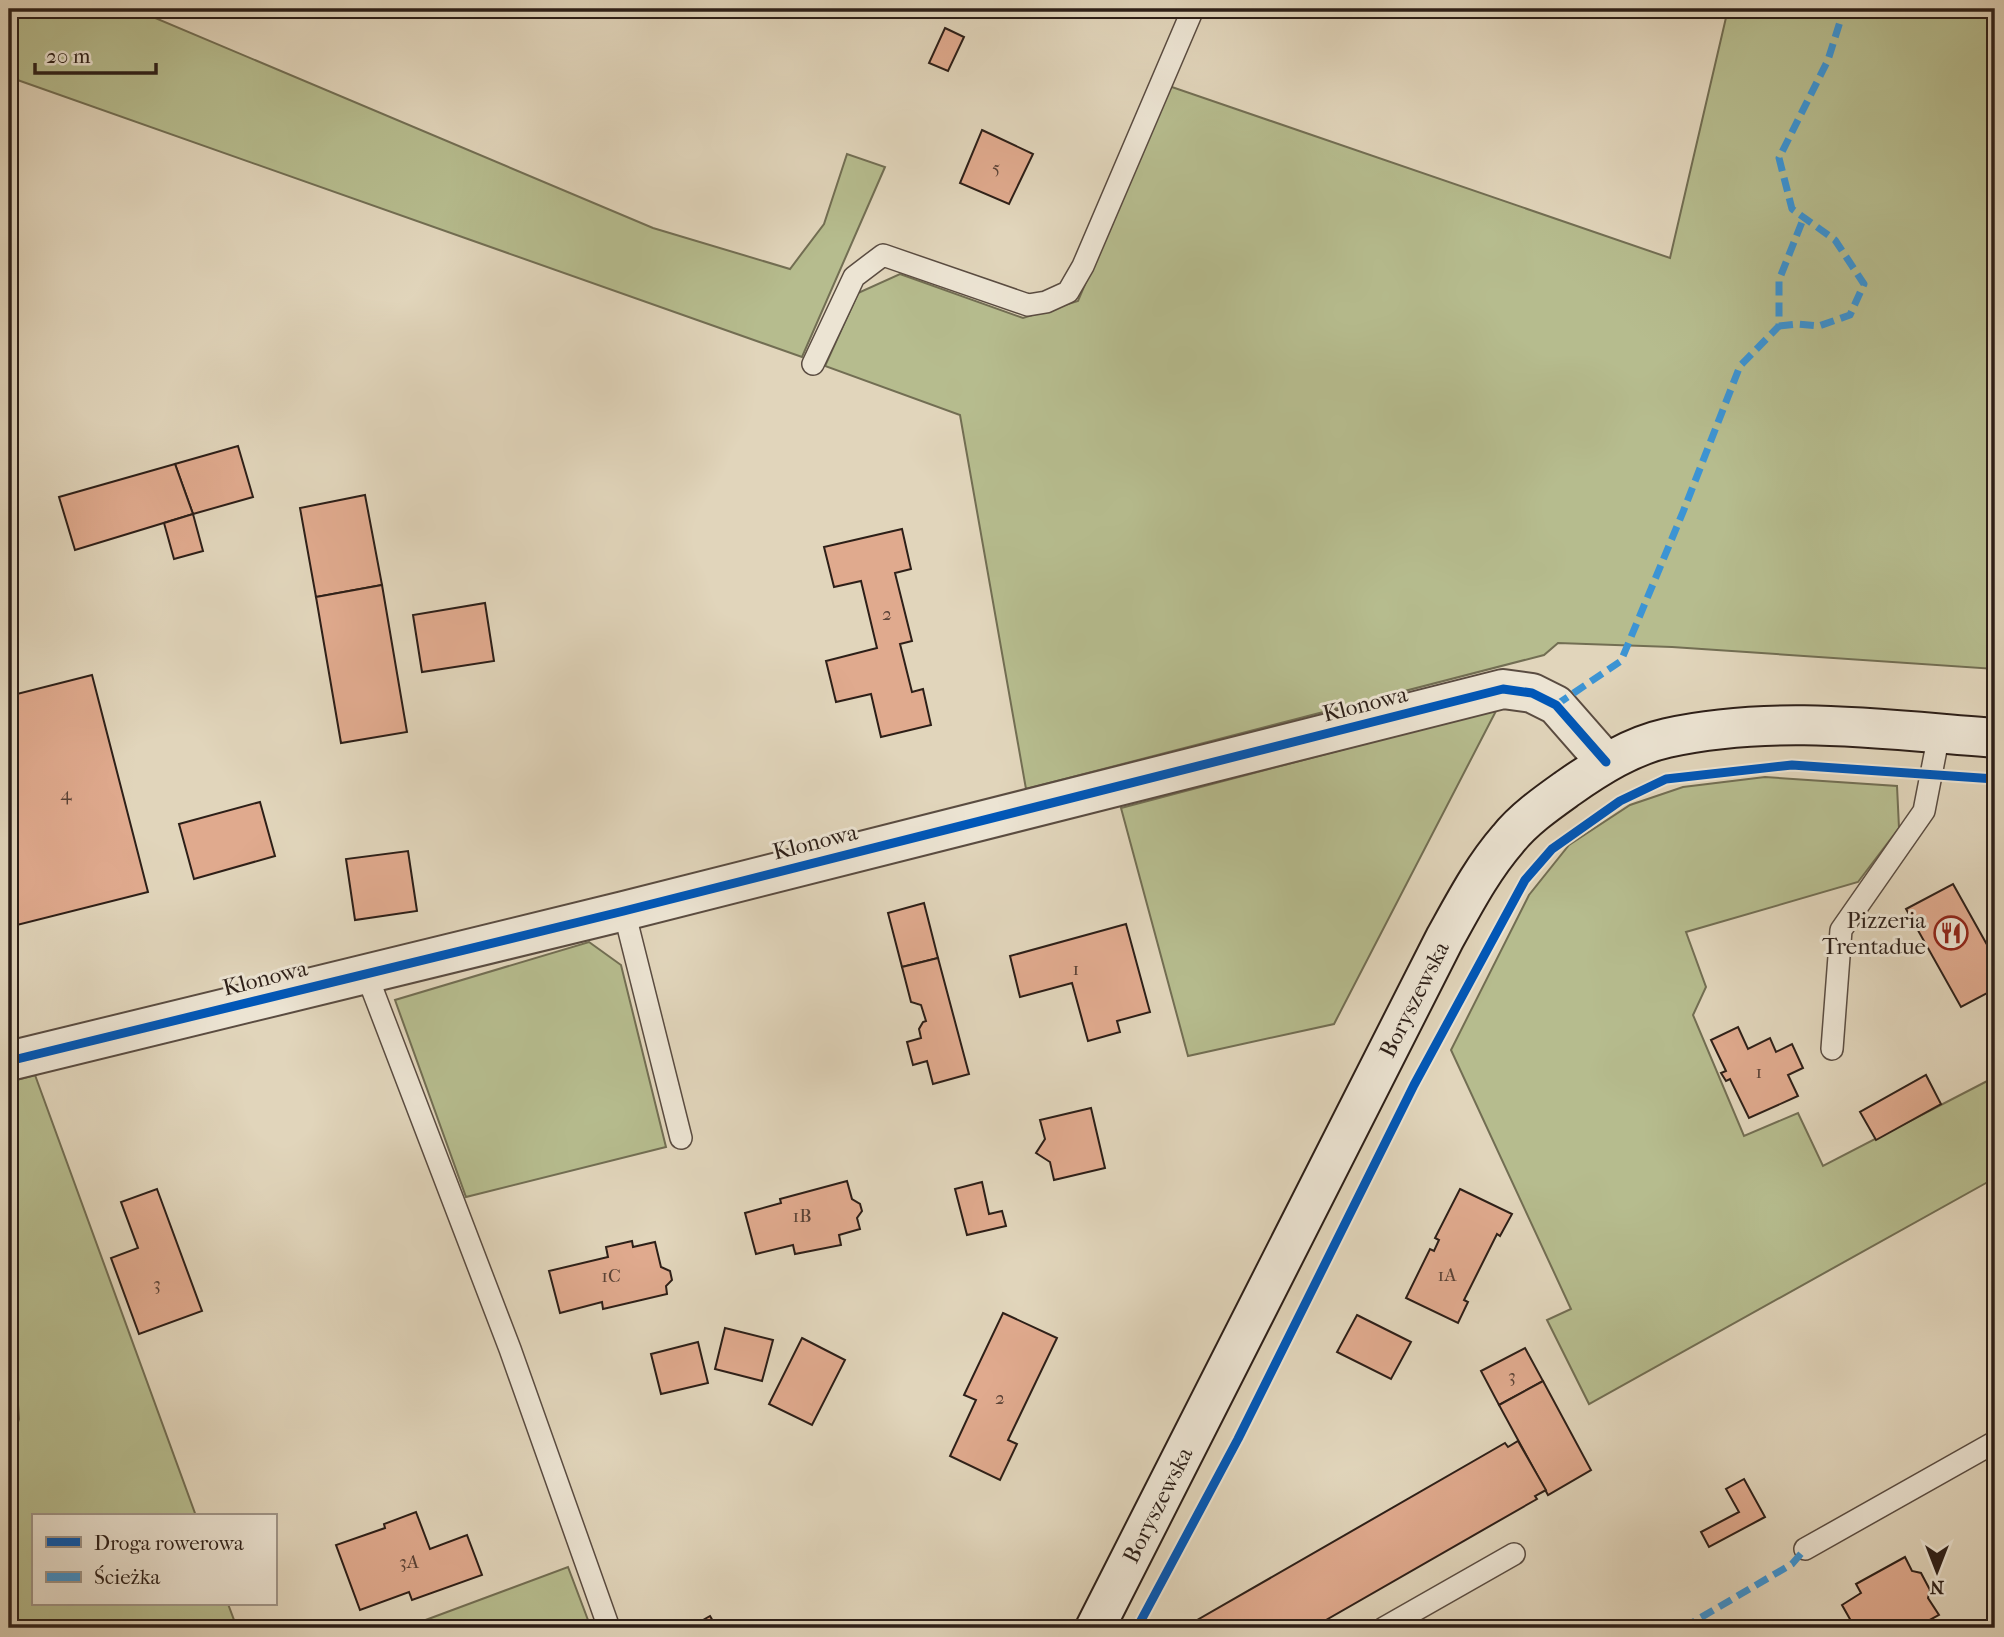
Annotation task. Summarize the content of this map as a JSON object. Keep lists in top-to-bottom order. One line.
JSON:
{"streets":{"street":["Klonowa","Boryszewska"]},"crossings":[["Klonowa","Boryszewska"]],"places":{"restaurant":["Pizzeria Trentadue"]},"house_numbers":["5","2","4","1","1","1B","1A","1C","3","3","2","3A"],"legend":["Droga rowerowa","Ścieżka"],"scale_bar":"20 m","north":"bottom"}
